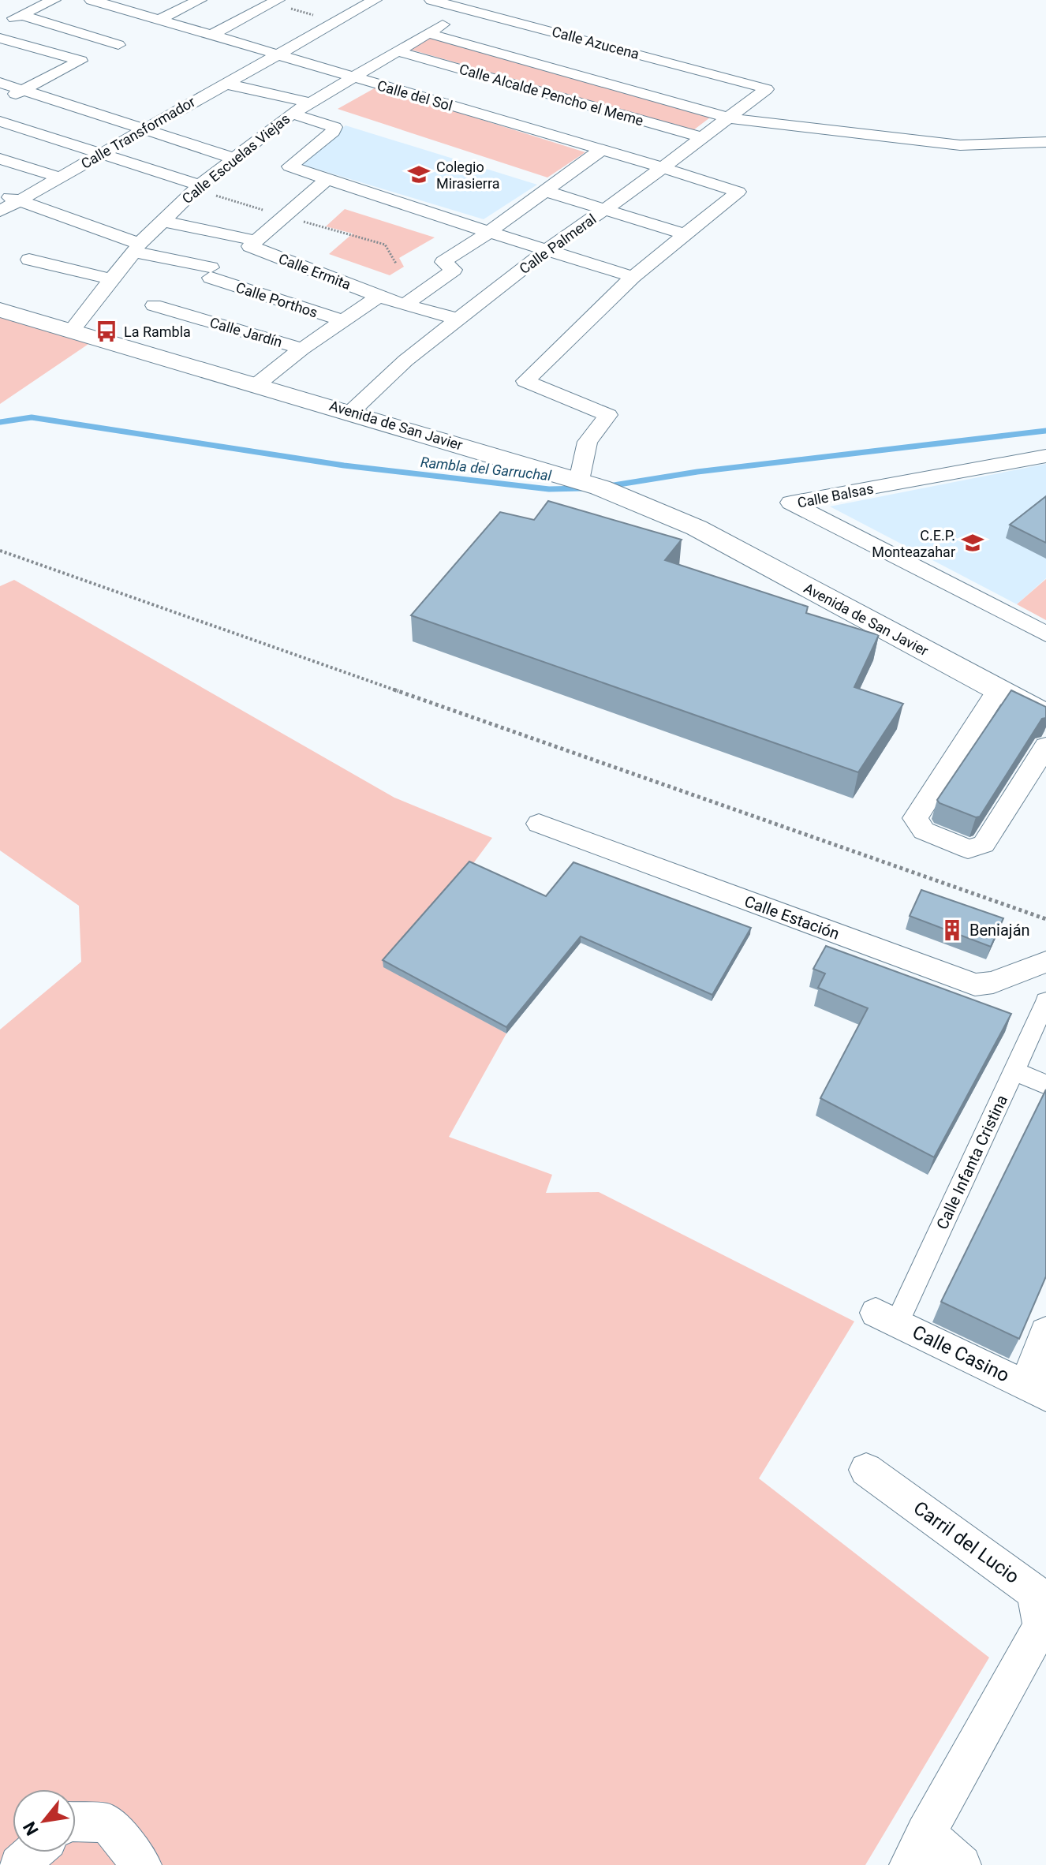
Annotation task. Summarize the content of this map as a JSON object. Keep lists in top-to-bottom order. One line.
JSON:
{"streets":{"main road":["Avenida de San Javier"],"street":["Calle Azucena","Calle Alcalde Pencho el Meme","Calle del Sol","Calle Transformador","Calle Escuelas Viejas","Calle Palmeral","Calle Ermita","Calle Porthos","Calle Jardín","Calle Balsas","Calle Estación","Calle Infanta Cristina","Calle Casino","Carril del Lucio"]},"crossings":[["Calle Azucena","Calle Escuelas Viejas"],["Calle Azucena","Calle Palmeral"],["Calle Alcalde Pencho el Meme","Calle Escuelas Viejas"],["Calle Alcalde Pencho el Meme","Calle Palmeral"],["Calle del Sol","Calle Transformador"],["Calle del Sol","Calle Escuelas Viejas"],["Calle del Sol","Calle Palmeral"],["Calle Transformador","Calle Porthos"],["Calle Escuelas Viejas","Calle Ermita"],["Calle Escuelas Viejas","Calle Porthos"],["Calle Escuelas Viejas","Avenida de San Javier"],["Calle Palmeral","Calle Ermita"],["Calle Palmeral","Avenida de San Javier"],["Calle Infanta Cristina","Calle Casino"]],"water":["Rambla del Garruchal"],"places":{"school or university":["Colegio Mirasierra","C.E.P. Monteazahar"],"bus stop":["La Rambla"],"building":["Beniaján"]},"north":"bottom left"}
